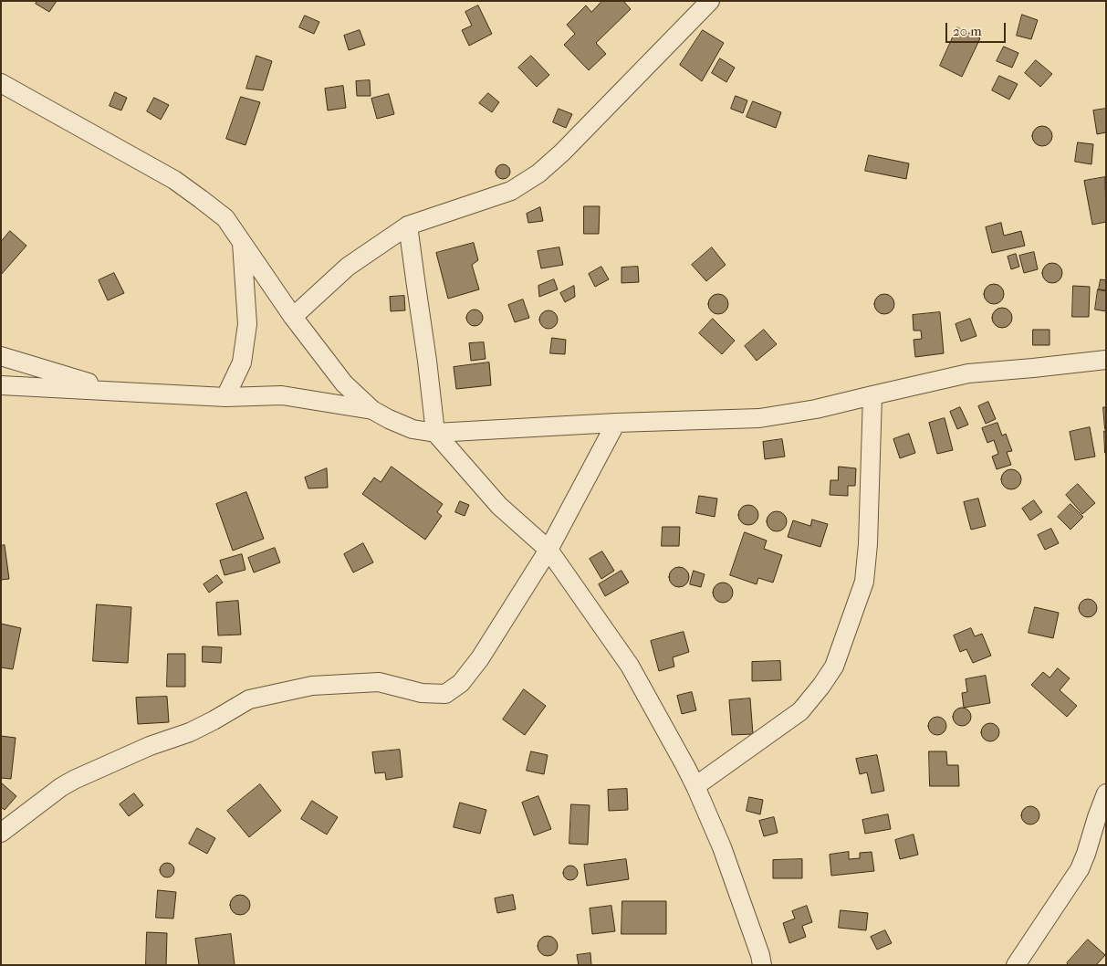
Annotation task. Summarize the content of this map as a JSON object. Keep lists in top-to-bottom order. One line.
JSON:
{"scale_bar":"20 m"}
